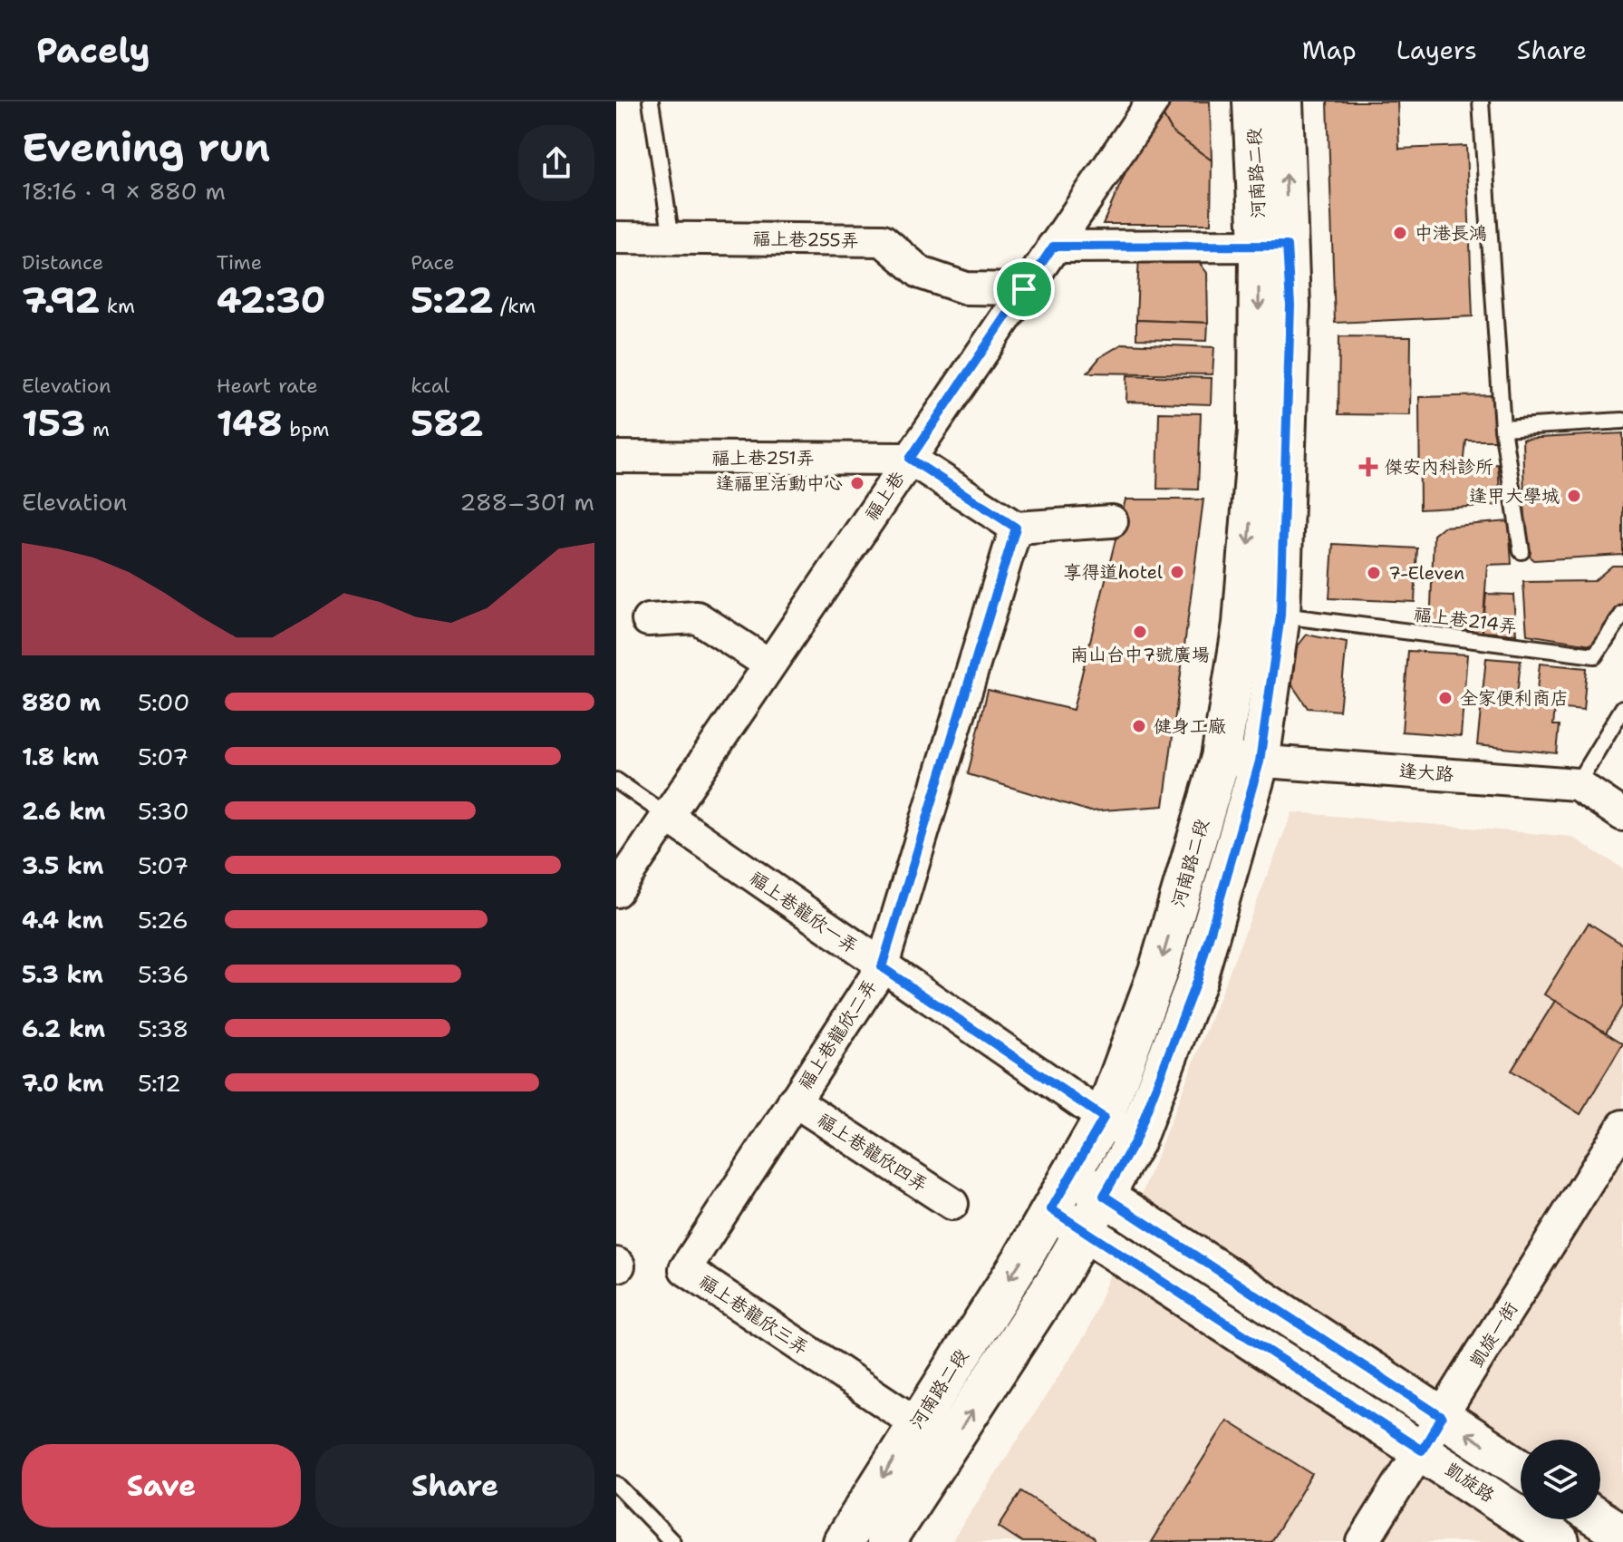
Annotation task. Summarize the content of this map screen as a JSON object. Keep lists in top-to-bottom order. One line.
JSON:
{"streets":{"street":["河南路二段","福上巷255弄","福上巷251弄","福上巷","逢大路","福上巷龍欣一弄","福上巷龍欣二弄","福上巷龍欣四弄","福上巷龍欣三弄","凱旋一街","凱旋路"],"lane":["福上巷214弄"]},"crossings":[["河南路二段","福上巷214弄"],["河南路二段","逢大路"],["河南路二段","福上巷龍欣一弄"],["河南路二段","福上巷龍欣三弄"],["河南路二段","凱旋路"],["福上巷255弄","福上巷"],["福上巷251弄","福上巷"],["福上巷","福上巷龍欣一弄"],["福上巷龍欣一弄","福上巷龍欣二弄"],["福上巷龍欣二弄","福上巷龍欣四弄"],["福上巷龍欣二弄","福上巷龍欣三弄"],["福上巷龍欣四弄","福上巷龍欣三弄"],["凱旋一街","凱旋路"]],"places":{"other":["中港長鴻","逢福里活動中心","逢甲大學城","享得道hotel","7-Eleven","南山台中7號廣場","全家便利商店","健身工廠"],"health":["傑安內科診所"]},"page":{"header":"Pacely","nav":["Map","Layers","Share"],"heading":["Evening run","18:16 · 9 × 880 m"],"stats":[["Distance","7.92 km"],["Time","42:30"],["Pace","5:22 /km"],["Elevation","153 m"],["Heart rate","148 bpm"],["kcal","582"]],"chart":["Elevation","288–301 m"],"list":[{"name":"880 m","note":"5:00"},{"name":"1.8 km","note":"5:07"},{"name":"2.6 km","note":"5:30"},{"name":"3.5 km","note":"5:07"},{"name":"4.4 km","note":"5:26"},{"name":"5.3 km","note":"5:36"},{"name":"6.2 km","note":"5:38"},{"name":"7.0 km","note":"5:12"}],"buttons":["Save","Share"]}}
